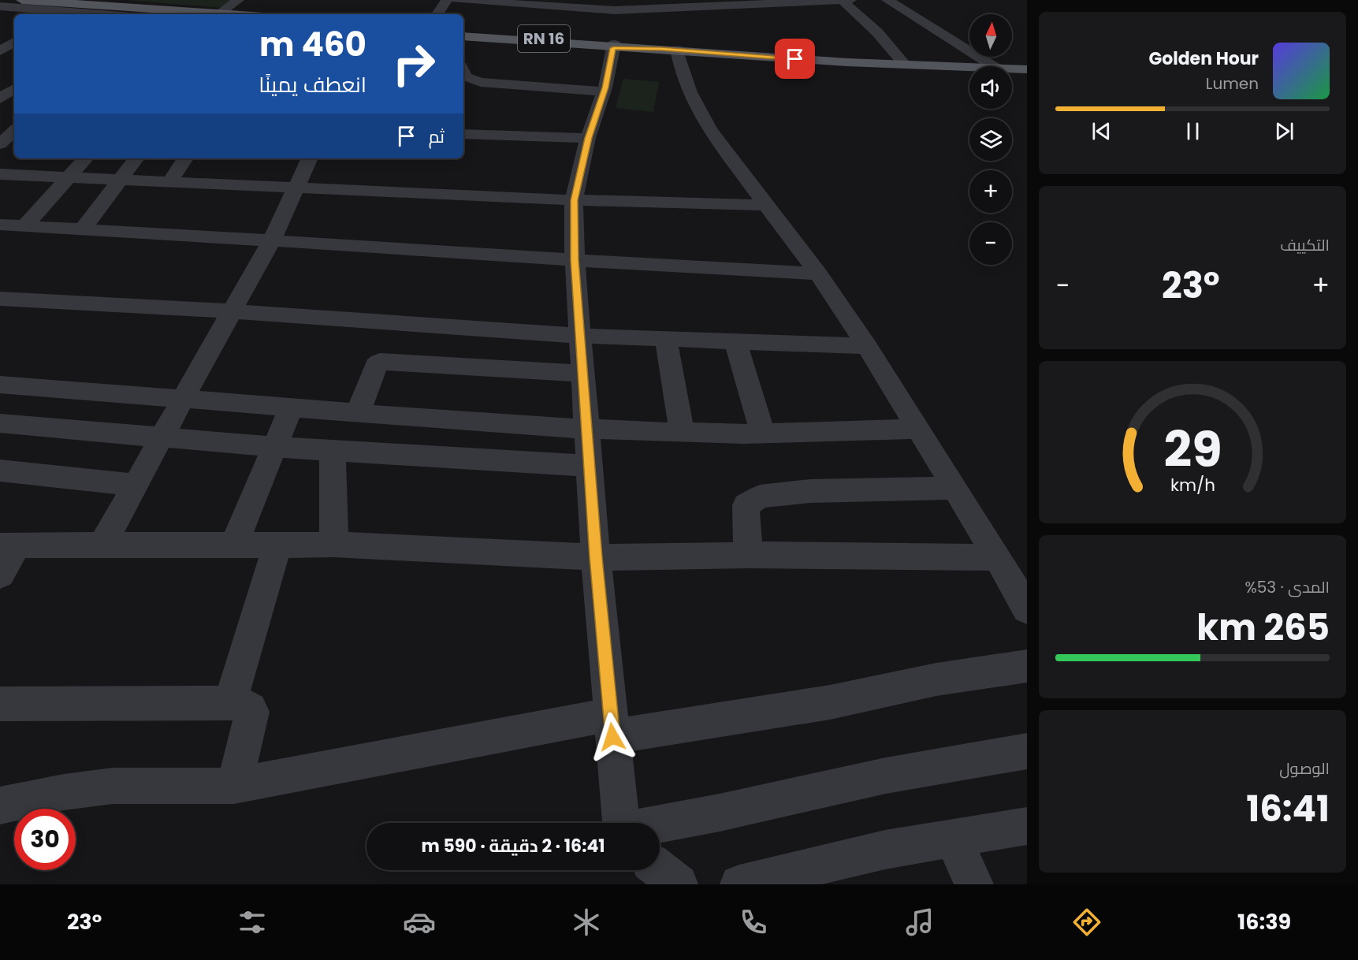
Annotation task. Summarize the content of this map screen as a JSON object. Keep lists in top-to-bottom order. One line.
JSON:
{"streets":{"main road":["RN 16"]},"north":"top","page":{"map_buttons":["+","−"],"turn":["460 m","انعطف يمينًا"],"song":["Golden Hour","Lumen"],"then":"ثم","tile":["التكييف",["المدى · 53%","265 km"],["الوصول","16:41"]],"heat":["−","23°","+"],"limit":"30","trip":"16:41 · 2 دقيقة · 590 m","tabs":["16:39","23°"],"gauge":["29","km/h"]}}
